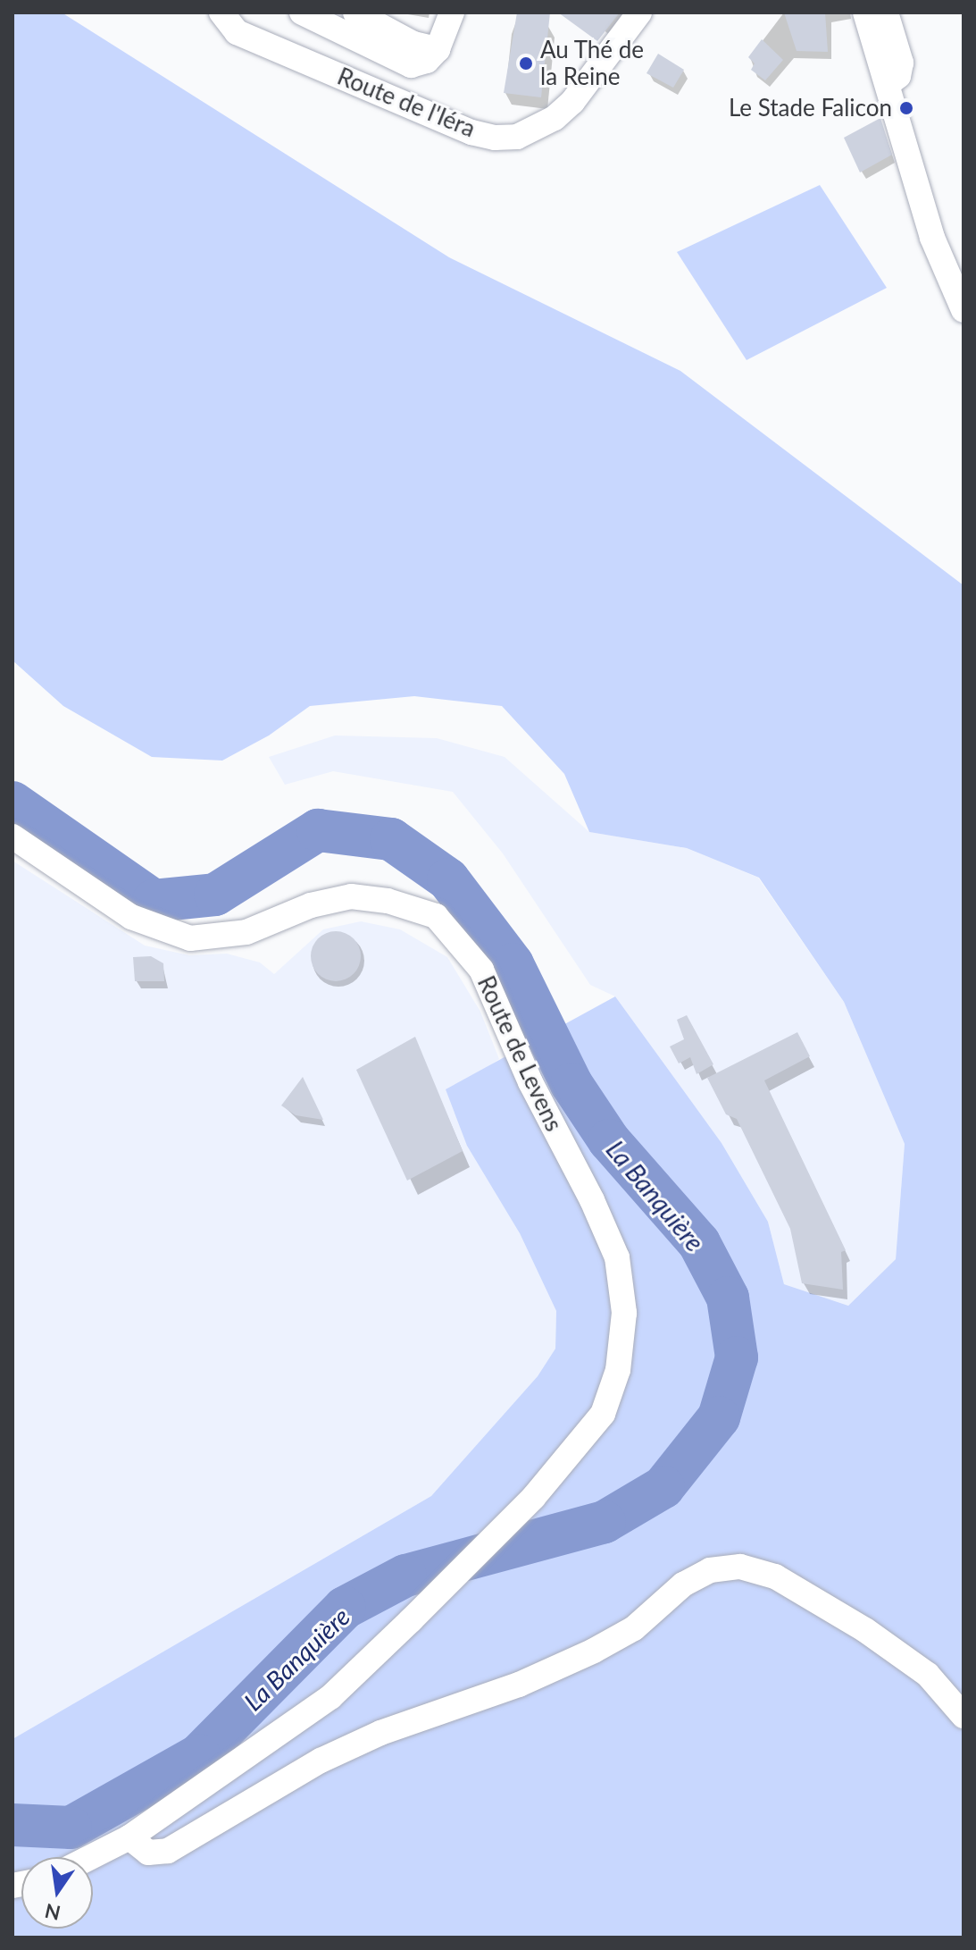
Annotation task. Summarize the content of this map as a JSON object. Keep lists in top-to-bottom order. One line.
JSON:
{"streets":{"street":["Route de l'Iéra","Route de Levens"]},"water":["La Banquière"],"places":["Au Thé de la Reine","Le Stade Falicon"],"north":"bottom"}
